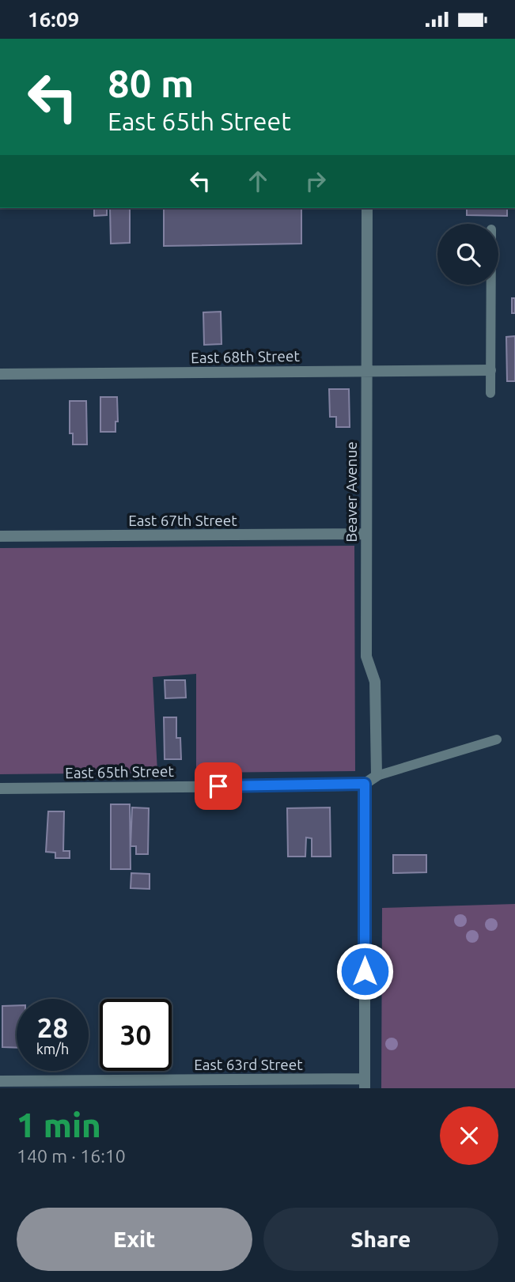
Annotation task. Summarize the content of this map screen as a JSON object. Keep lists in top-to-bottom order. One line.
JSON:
{"streets":{"street":["East 68th Street","Beaver Avenue","East 67th Street","East 65th Street","East 63rd Street"]},"crossings":[["East 68th Street","Beaver Avenue"],["Beaver Avenue","East 67th Street"]],"page":{"status":"16:09","turn":["80 m","East 65th Street"],"speed":"28 km/h","limit":"30","heading":["1 min","140 m · 16:10"],"buttons":["Exit","Share"]}}
